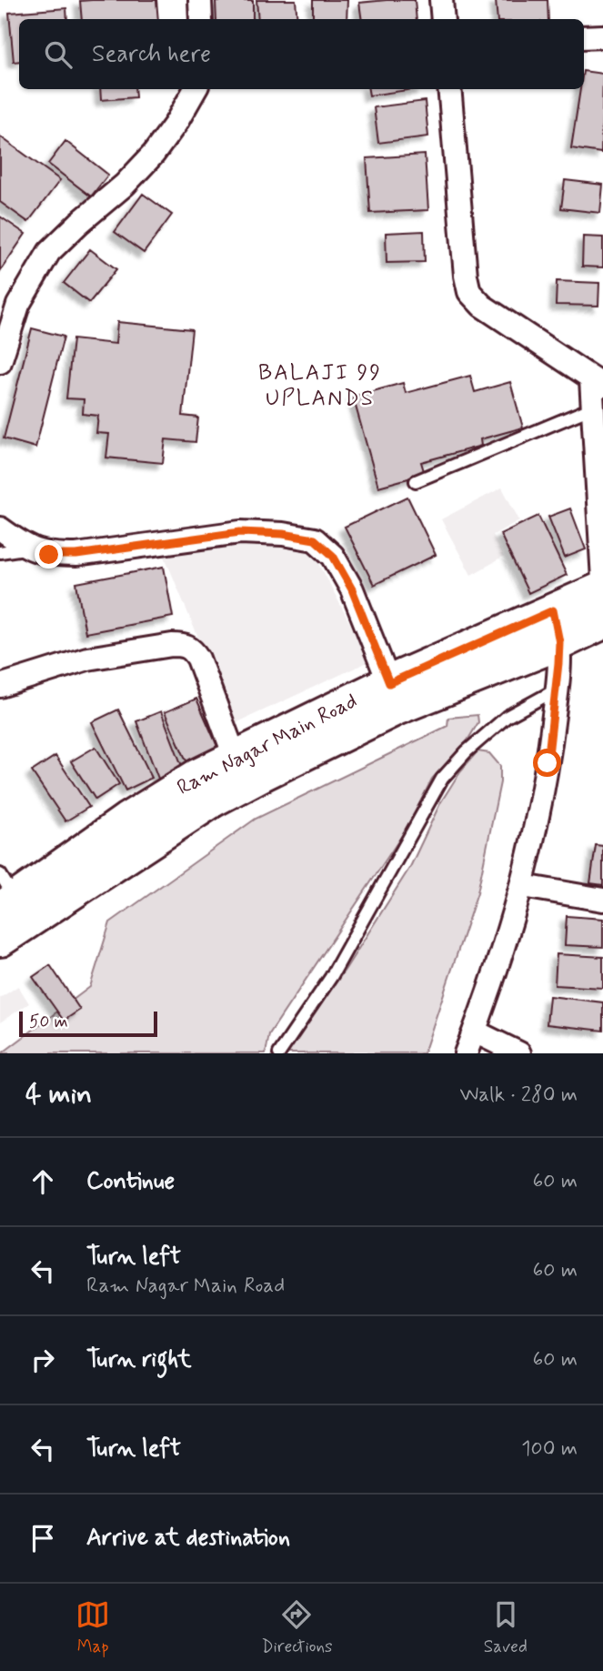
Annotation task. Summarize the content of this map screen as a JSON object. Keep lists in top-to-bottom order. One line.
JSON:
{"streets":{"main road":["Ram Nagar Main Road"]},"districts":["BALAJI 99 UPLANDS"],"scale_bar":"50 m","page":{"search":"Search here","scale":"50 m","heading":["4 min","Walk · 280 m"],"list":[["Continue","60 m"],["Turn left","Ram Nagar Main Road","60 m"],["Turn right","60 m"],["Turn left","100 m"],"Arrive at destination"],"nav":["Map","Directions","Saved"]}}
